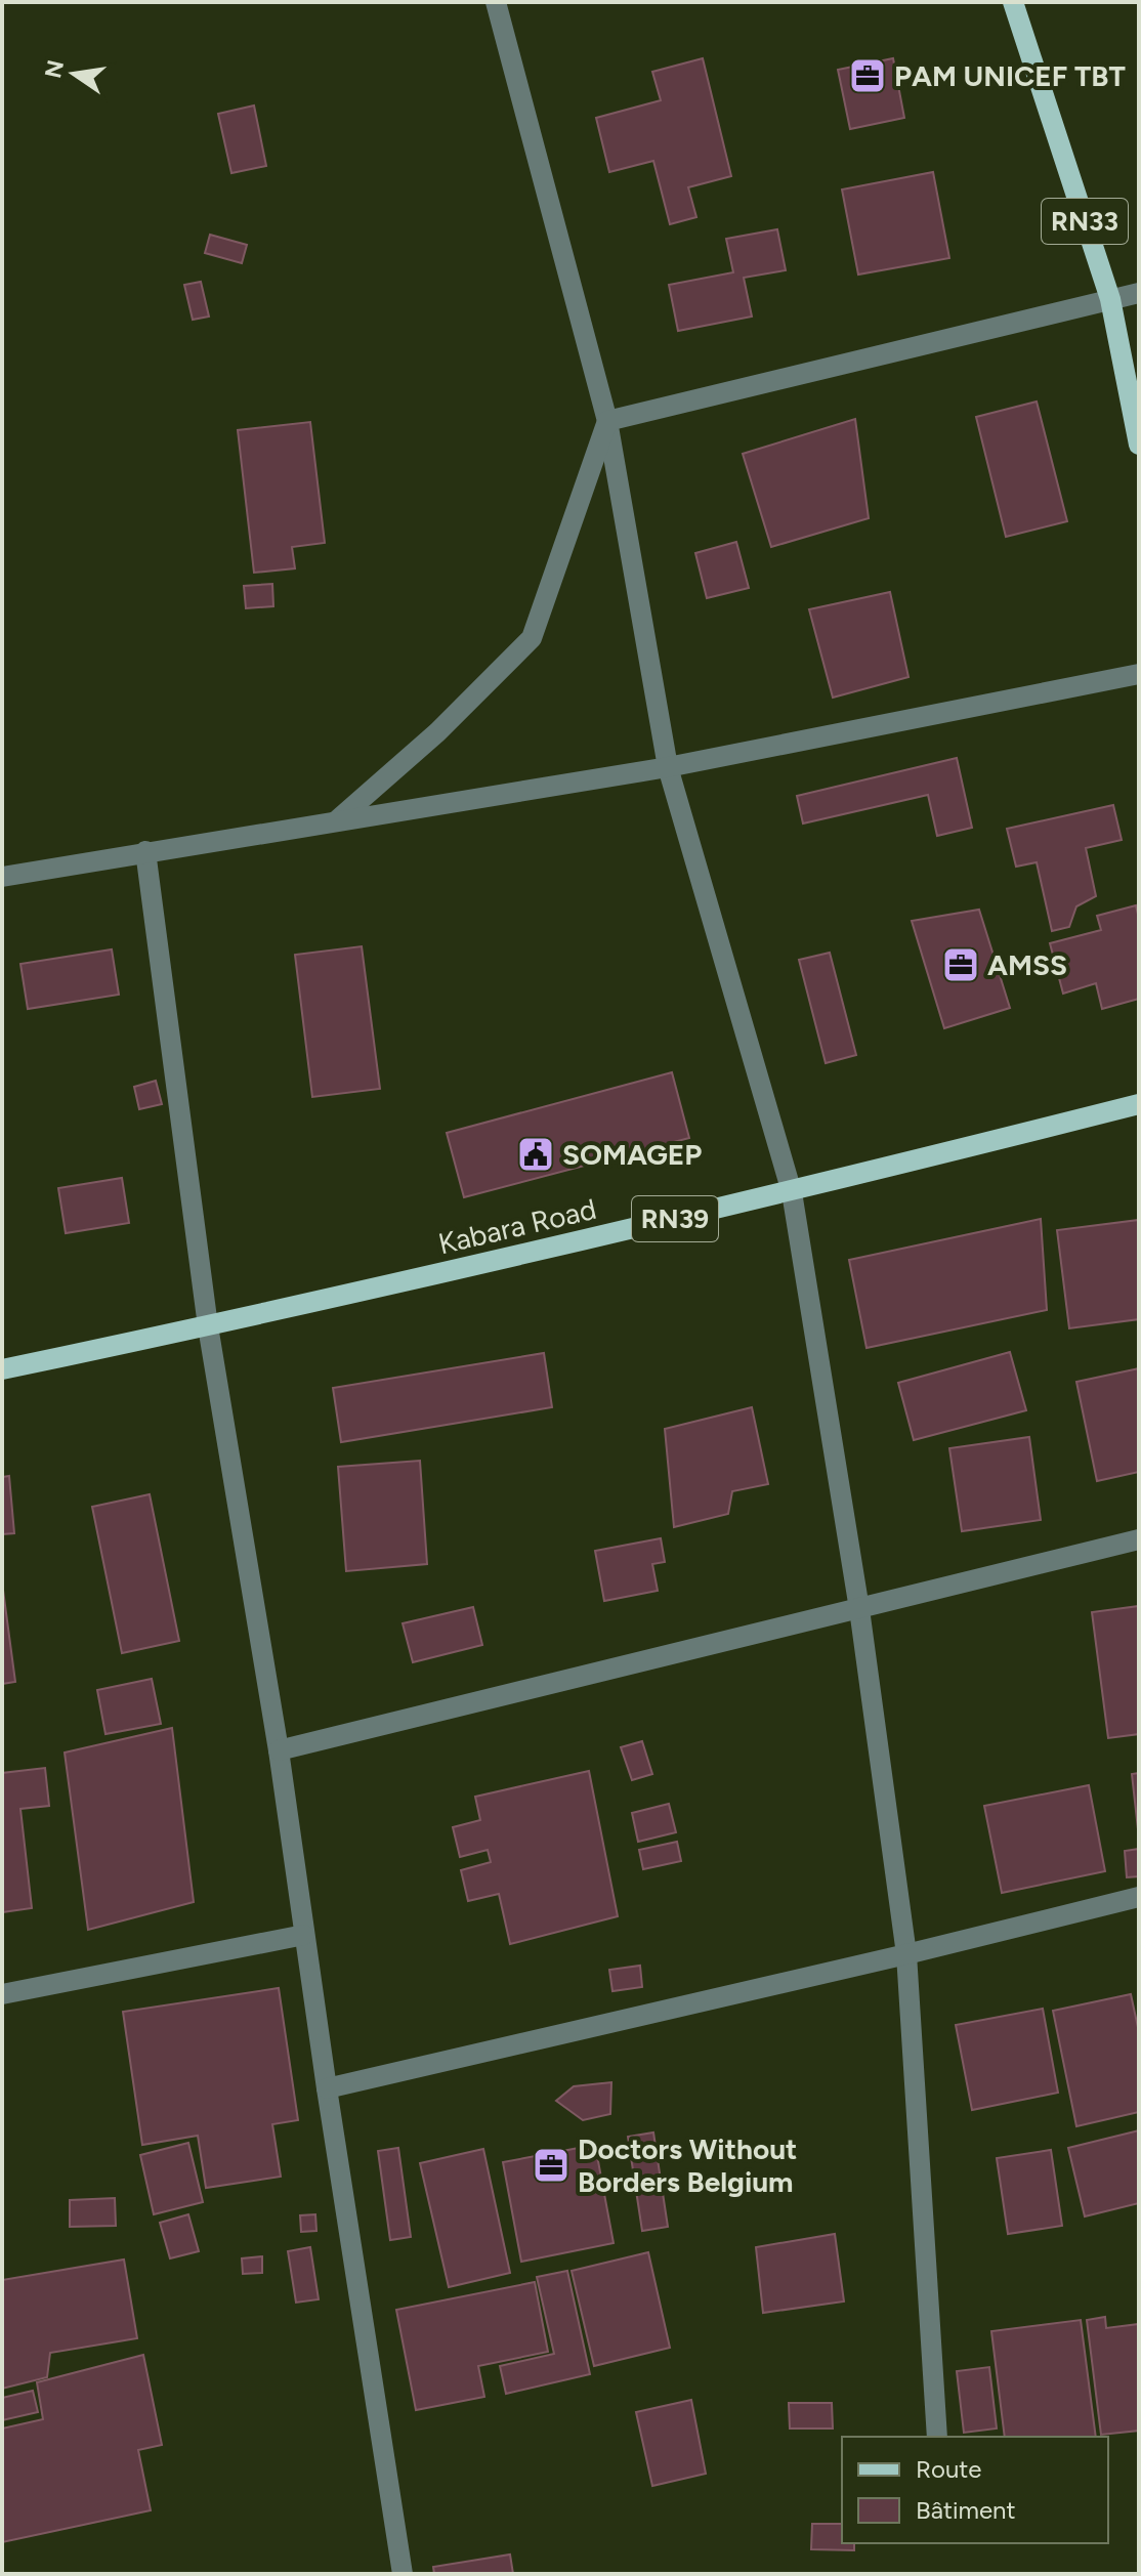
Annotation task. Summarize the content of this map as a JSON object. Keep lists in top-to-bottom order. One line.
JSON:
{"streets":{"main road":["RN33","RN39","Kabara Road"]},"places":{"office":["PAM UNICEF TBT","AMSS","Doctors Without Borders Belgium"],"public building":["SOMAGEP"]},"legend":["Route","Bâtiment"],"north":"left"}
